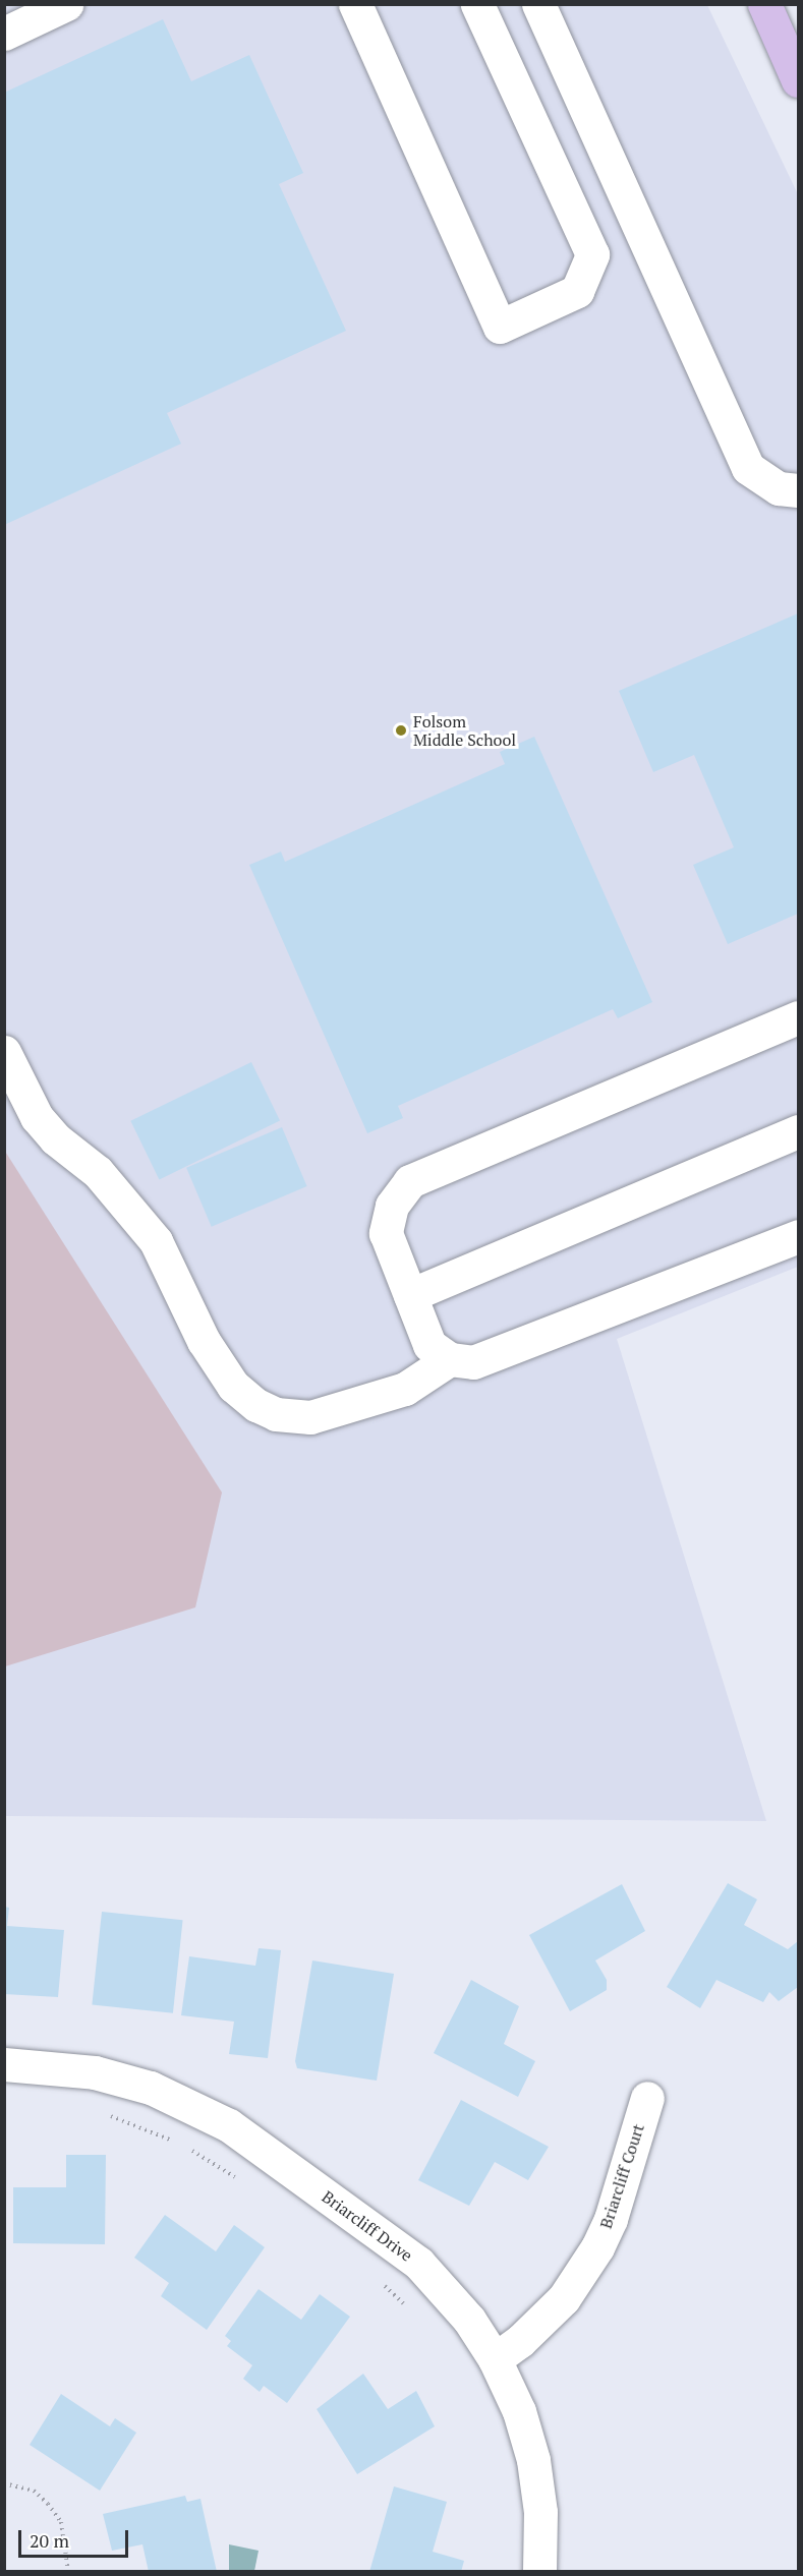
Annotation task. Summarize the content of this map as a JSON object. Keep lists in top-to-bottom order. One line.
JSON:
{"streets":{"street":["Briarcliff Court","Briarcliff Drive"]},"crossings":[["Briarcliff Court","Briarcliff Drive"]],"places":["Folsom Middle School"],"scale_bar":"20 m"}
